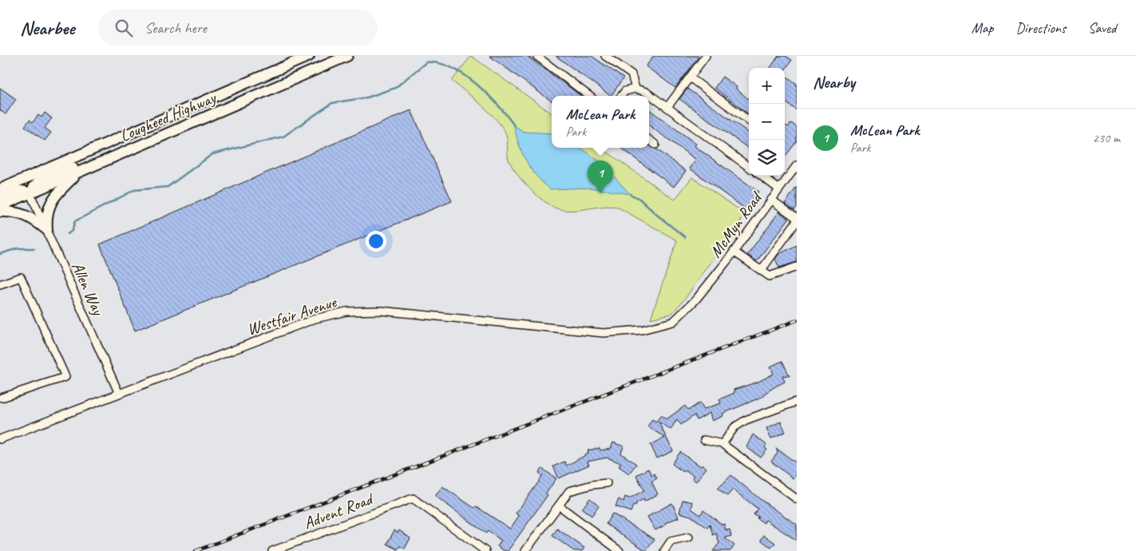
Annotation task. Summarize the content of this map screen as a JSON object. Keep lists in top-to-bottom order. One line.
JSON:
{"streets":{"highway":["Lougheed Highway"],"street":["McMyn Road","Allen Way","Westfair Avenue","Advent Road"]},"crossings":[["Lougheed Highway","Allen Way"],["McMyn Road","Westfair Avenue"],["Allen Way","Westfair Avenue"]],"page":{"header":"Nearbee","search":"Search here","nav":["Map","Directions","Saved"],"heading":"Nearby","map_buttons":["+","−"],"popup":["McLean Park","Park"],"list":[{"mark":"1","name":"McLean Park","note":"Park","value":"230 m"}],"pins":"1"}}
